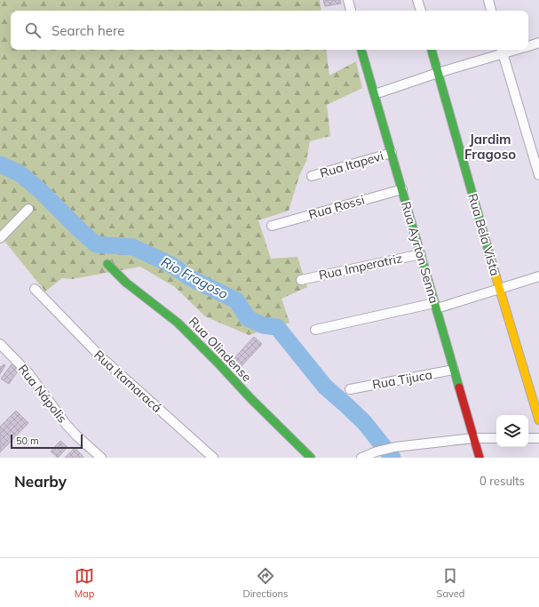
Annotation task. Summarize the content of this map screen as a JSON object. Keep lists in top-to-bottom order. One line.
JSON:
{"streets":{"street":["Rua Itapevi","Rua Rossi","Rua Bela Vista","Rua Ayrton Senna","Rua Imperatriz","Rua Olindense","Rua Tijuca","Rua Itamaracá","Rua Nápolis"]},"crossings":[["Rua Itapevi","Rua Ayrton Senna"],["Rua Rossi","Rua Ayrton Senna"],["Rua Ayrton Senna","Rua Imperatriz"],["Rua Ayrton Senna","Rua Tijuca"]],"districts":["Jardim Fragoso"],"water":["Rio Fragoso"],"scale_bar":"50 m","page":{"search":"Search here","scale":"50 m","heading":["Nearby","0 results"],"nav":["Map","Directions","Saved"]}}
